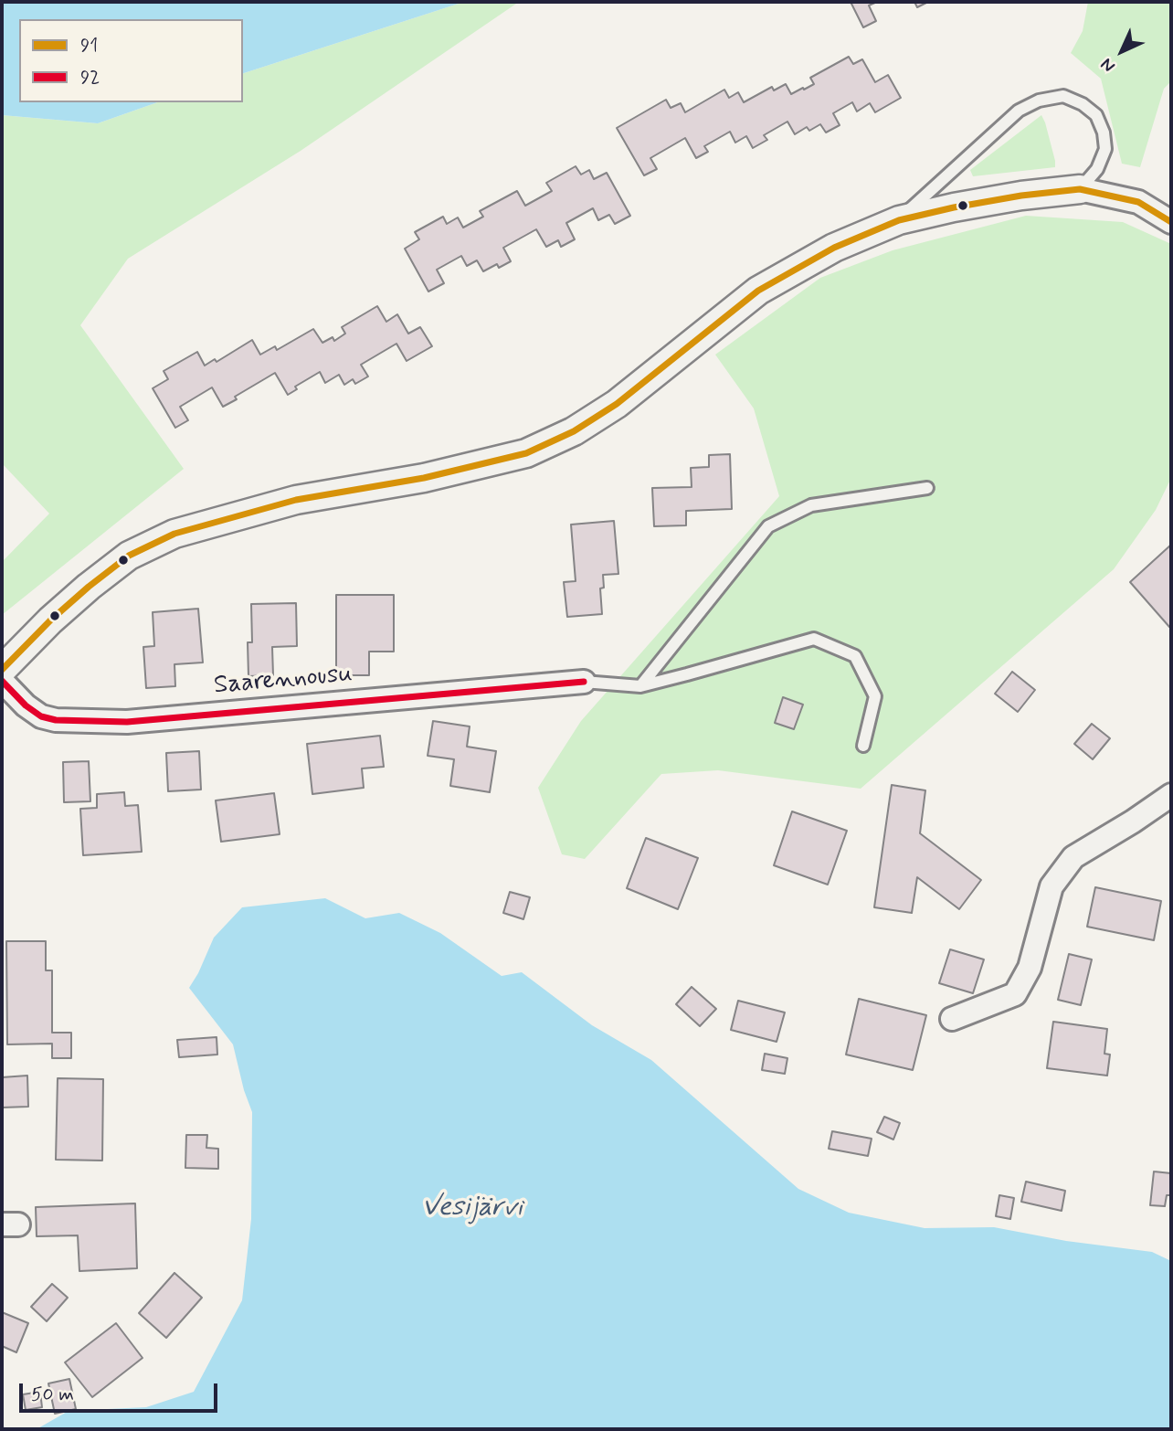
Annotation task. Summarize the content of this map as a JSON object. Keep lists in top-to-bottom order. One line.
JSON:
{"streets":{"street":["Saarennousu"]},"water":["Vesijärvi"],"lines":["transit line 91","transit line 92"],"legend":["91","92"],"scale_bar":"50 m","north":"bottom left"}
